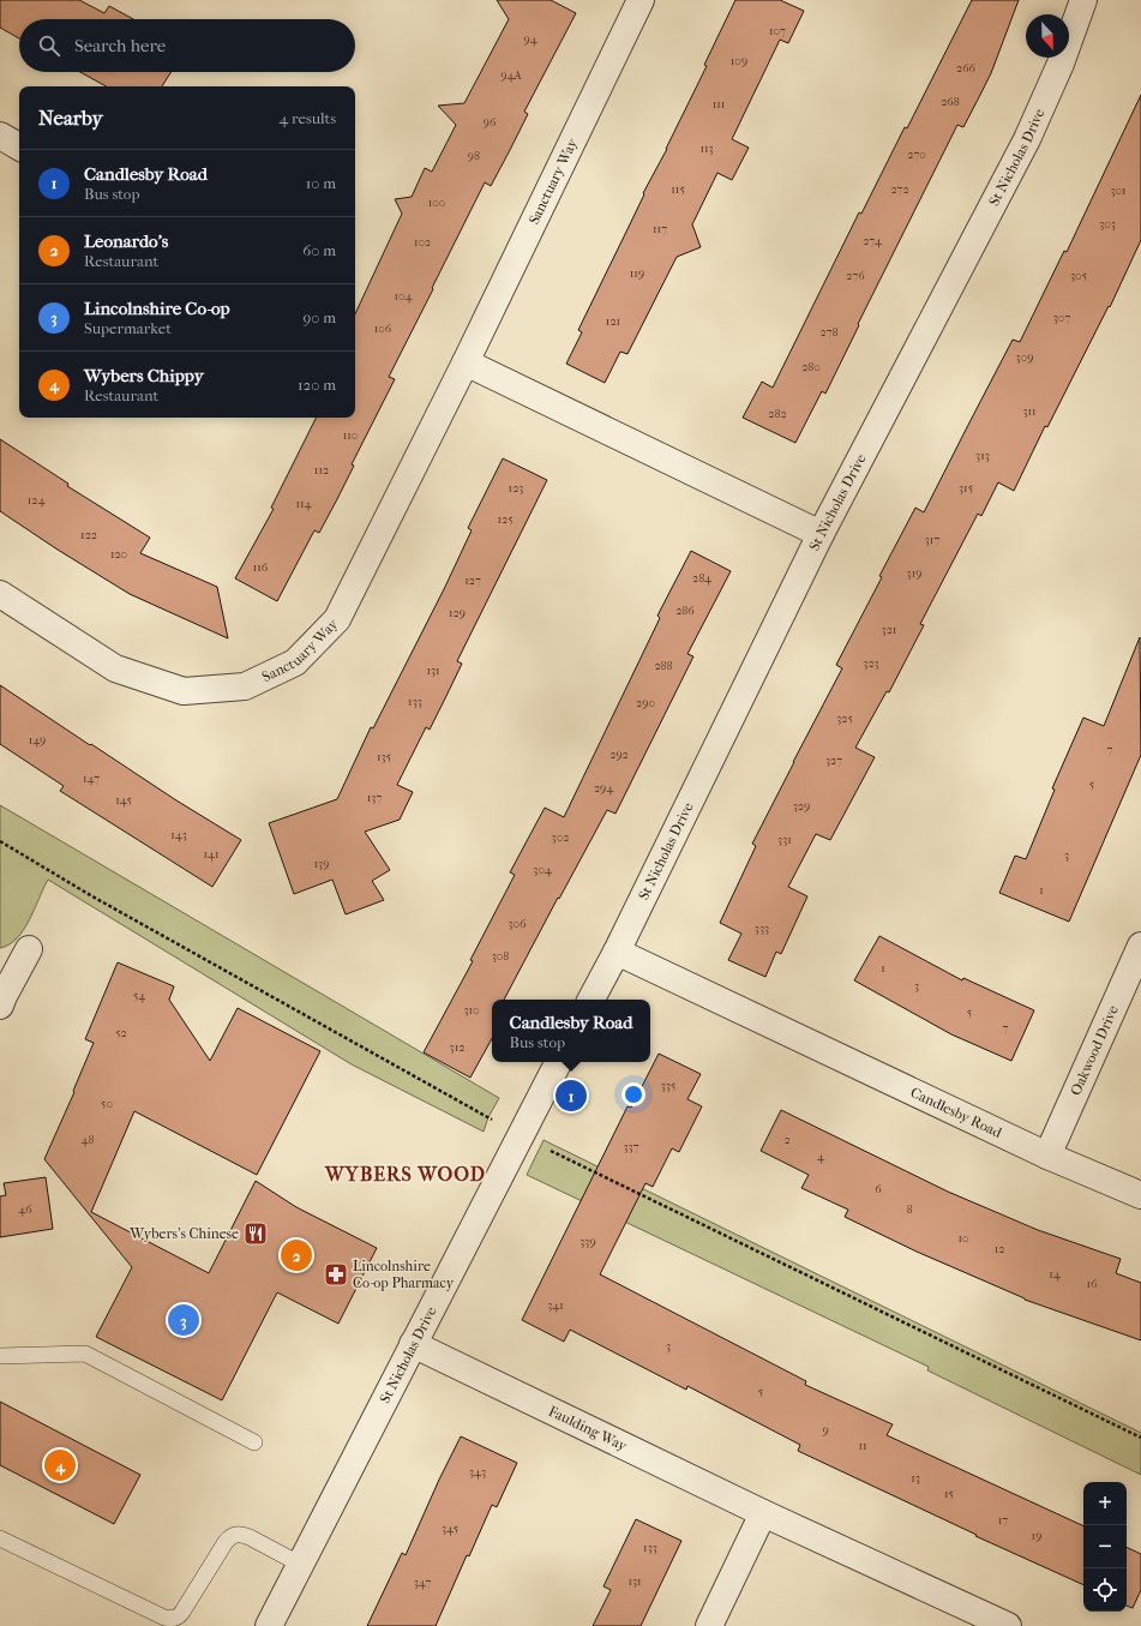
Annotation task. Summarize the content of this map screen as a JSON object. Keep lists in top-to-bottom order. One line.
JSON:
{"streets":{"street":["St Nicholas Drive","Sanctuary Way","Oakwood Drive","Candlesby Road","Faulding Way"]},"crossings":[["St Nicholas Drive","Candlesby Road"],["St Nicholas Drive","Faulding Way"],["Oakwood Drive","Candlesby Road"]],"districts":["WYBERS WOOD"],"places":{"restaurant":["Wybers's Chinese"],"pharmacy":["Lincolnshire Co-op Pharmacy"]},"house_numbers":["107","94","109","266","94A","268","111","96","113","270","98","115","272","301","100","303","117","274","102","119","276","305","104","307","121","106","278","309","280","311","282","110","313","112","123","315","124","114","125","122","317","120","116","319","284","127","286","129","321","323","288","131","133","290","325","149","7","292","135","327","147","5","294","137","145","329","143","302","331","141","3","139","304","1","306","333","308","1","3","54","310","5","7","52","312","335","50","48","2","337","4","6","46","8","10","339","12","14","16","341","3","5","9","11","343","13","15","17","345","19","133","131","347"],"north":"bottom","page":{"search":"Search here","heading":["Nearby","4 results"],"list":[{"mark":"1","name":"Candlesby Road","note":"Bus stop","value":"10 m"},{"mark":"2","name":"Leonardo's","note":"Restaurant","value":"60 m"},{"mark":"3","name":"Lincolnshire Co-op","note":"Supermarket","value":"90 m"},{"mark":"4","name":"Wybers Chippy","note":"Restaurant","value":"120 m"}],"popup":["Candlesby Road","Bus stop"],"pins":["1","2","3","4"],"map_buttons":["+","−"]}}
